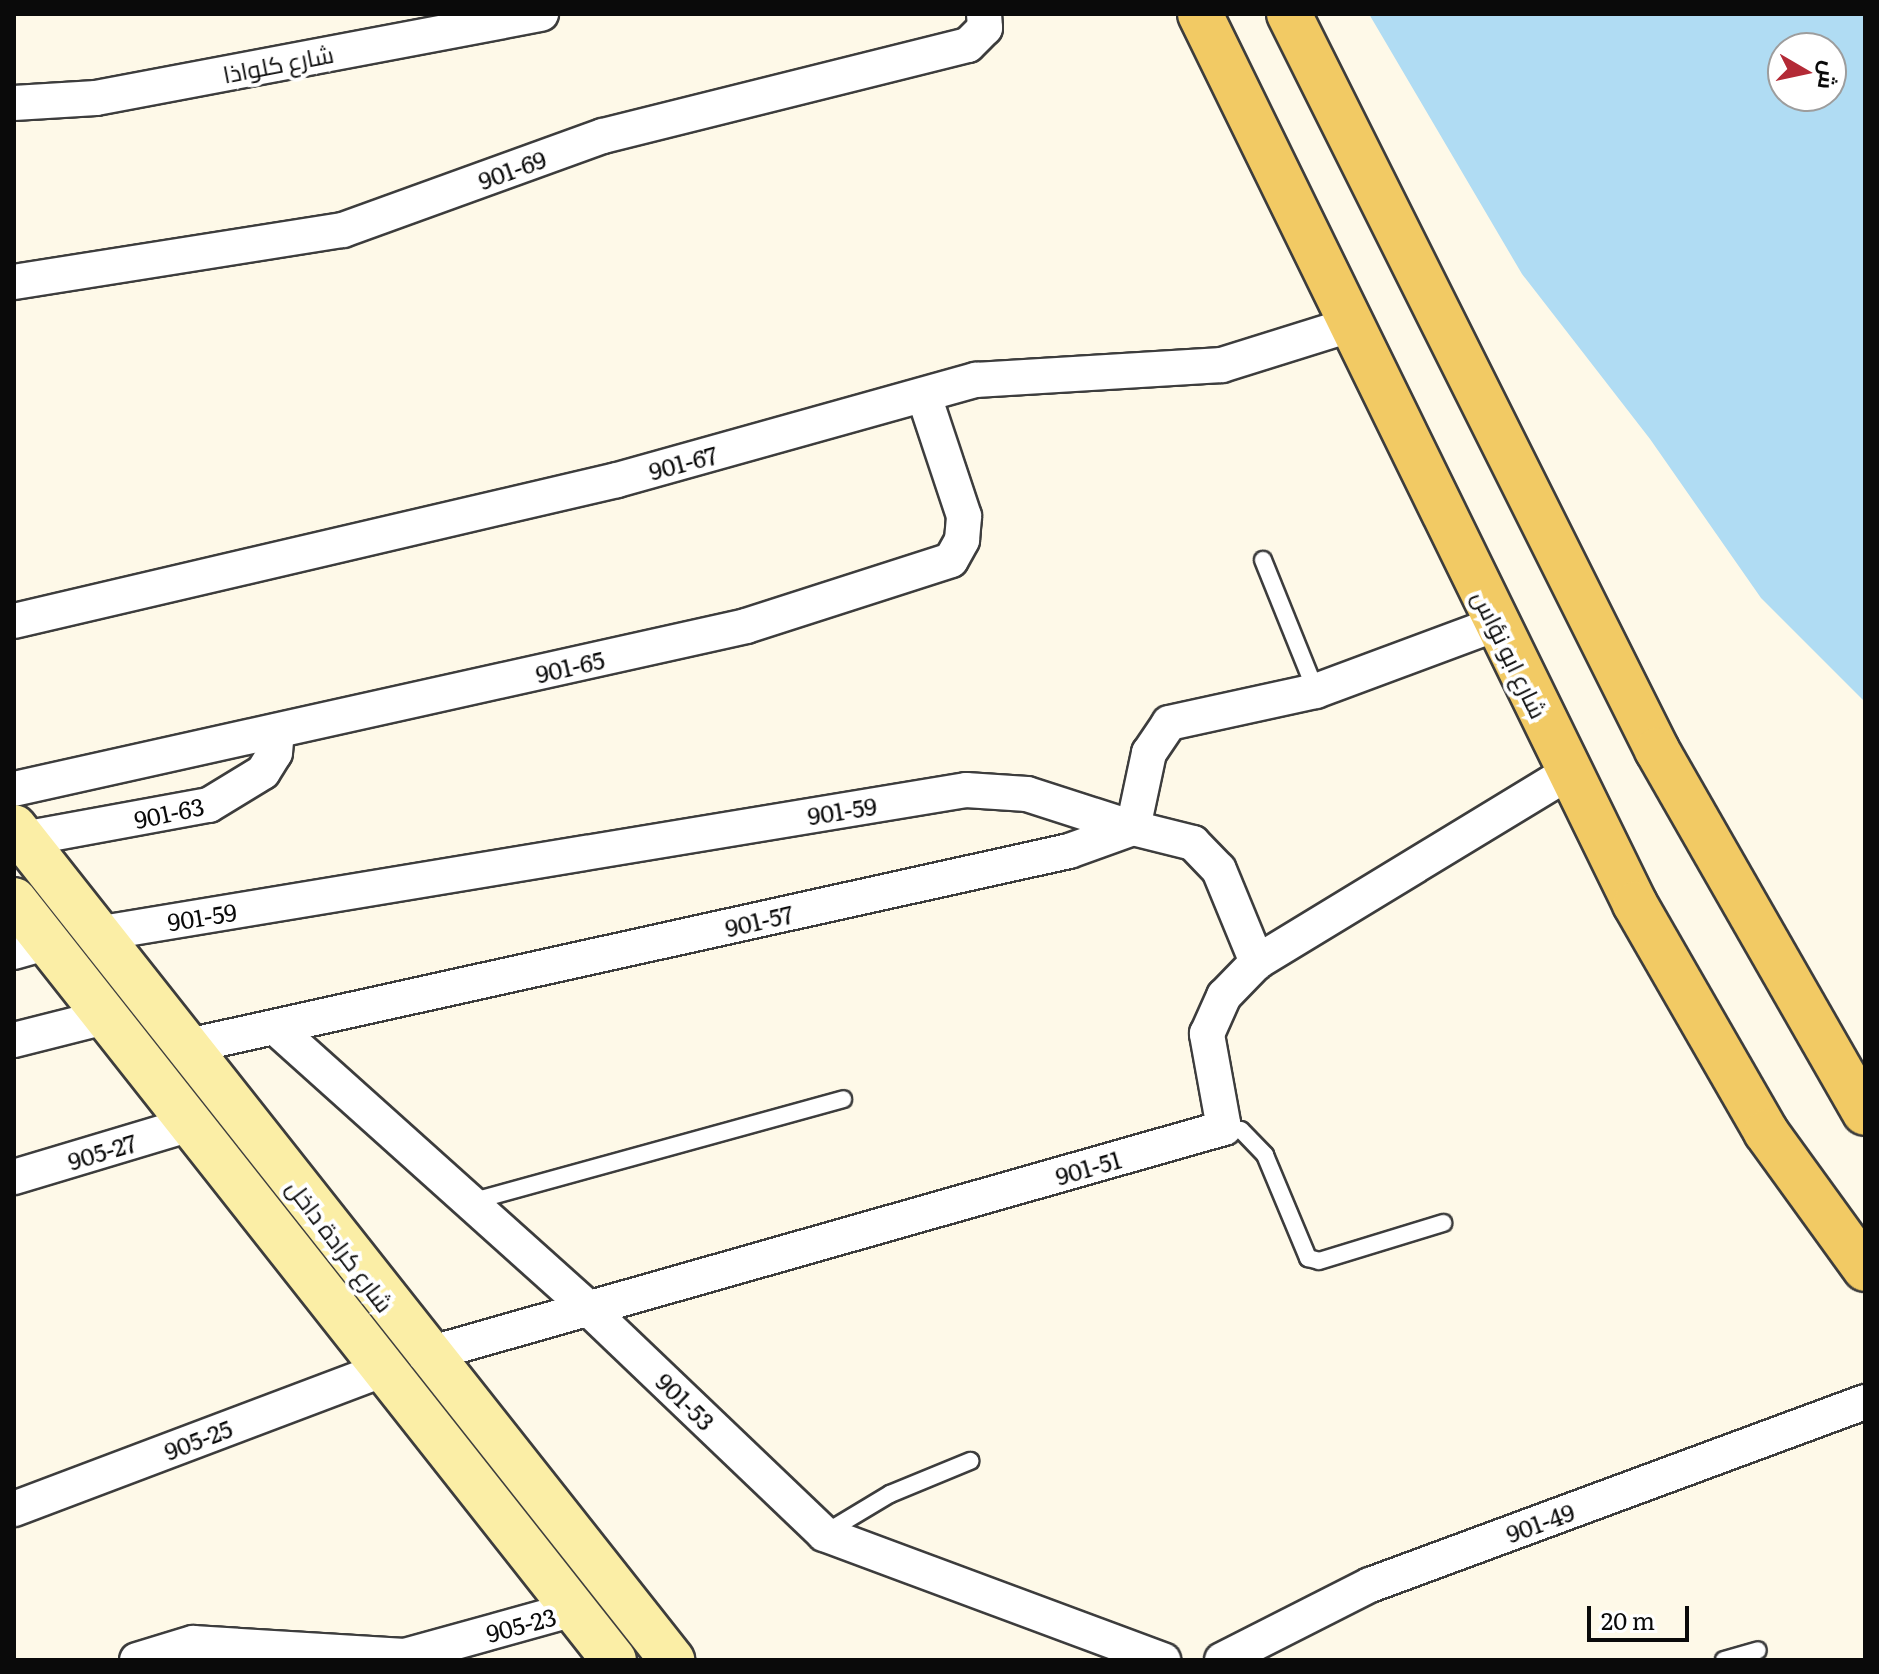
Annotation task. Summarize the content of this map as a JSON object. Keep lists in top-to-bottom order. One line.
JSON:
{"streets":{"main road":["شارع ابو نؤاس","شارع كرادة داخل"],"street":["شارع كلواذا","901-69","901-67","901-65","901-59","901-63","901-57","905-27","901-51","901-53","905-25","901-49","905-23"]},"crossings":[["901-67","شارع ابو نؤاس"],["901-67","901-65"],["901-65","901-63"],["901-59","901-57"],["901-59","شارع كرادة داخل"],["901-63","شارع كرادة داخل"],["901-57","شارع كرادة داخل"],["901-57","901-53"],["905-27","شارع كرادة داخل"],["901-51","شارع كرادة داخل"],["901-51","901-53"],["شارع كرادة داخل","905-25"],["شارع كرادة داخل","905-23"]],"scale_bar":"20 m","north":"right"}
